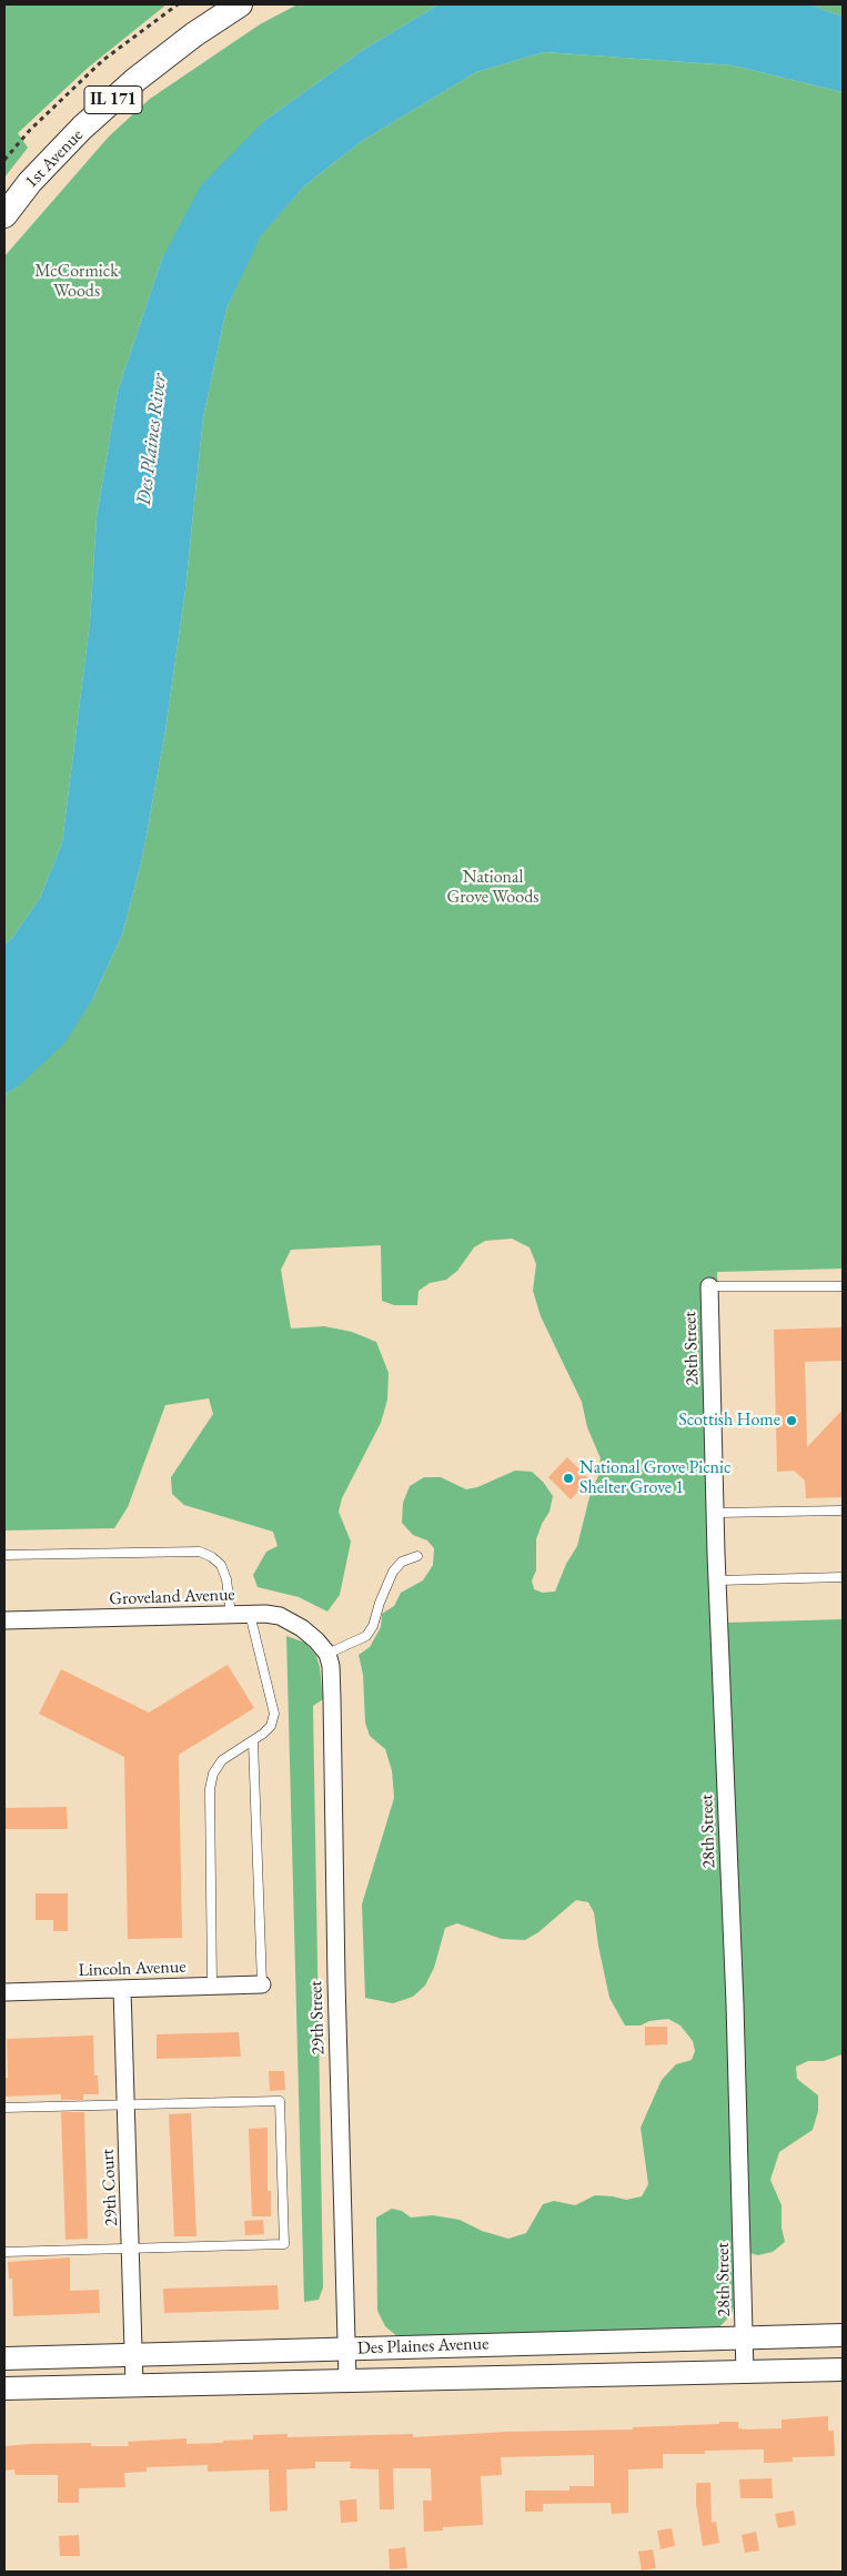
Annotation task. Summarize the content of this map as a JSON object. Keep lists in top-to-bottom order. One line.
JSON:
{"streets":{"main road":["IL 171","1st Avenue"],"street":["28th Street","Groveland Avenue","Lincoln Avenue","29th Street","29th Court","Des Plaines Avenue"]},"crossings":[["28th Street","Des Plaines Avenue"],["Groveland Avenue","29th Street"],["Lincoln Avenue","29th Court"],["29th Street","Des Plaines Avenue"],["29th Court","Des Plaines Avenue"]],"water":["Des Plaines River"],"parks":["McCormick Woods","National Grove Woods"],"places":["Scottish Home","National Grove Picnic Shelter Grove 1"]}
